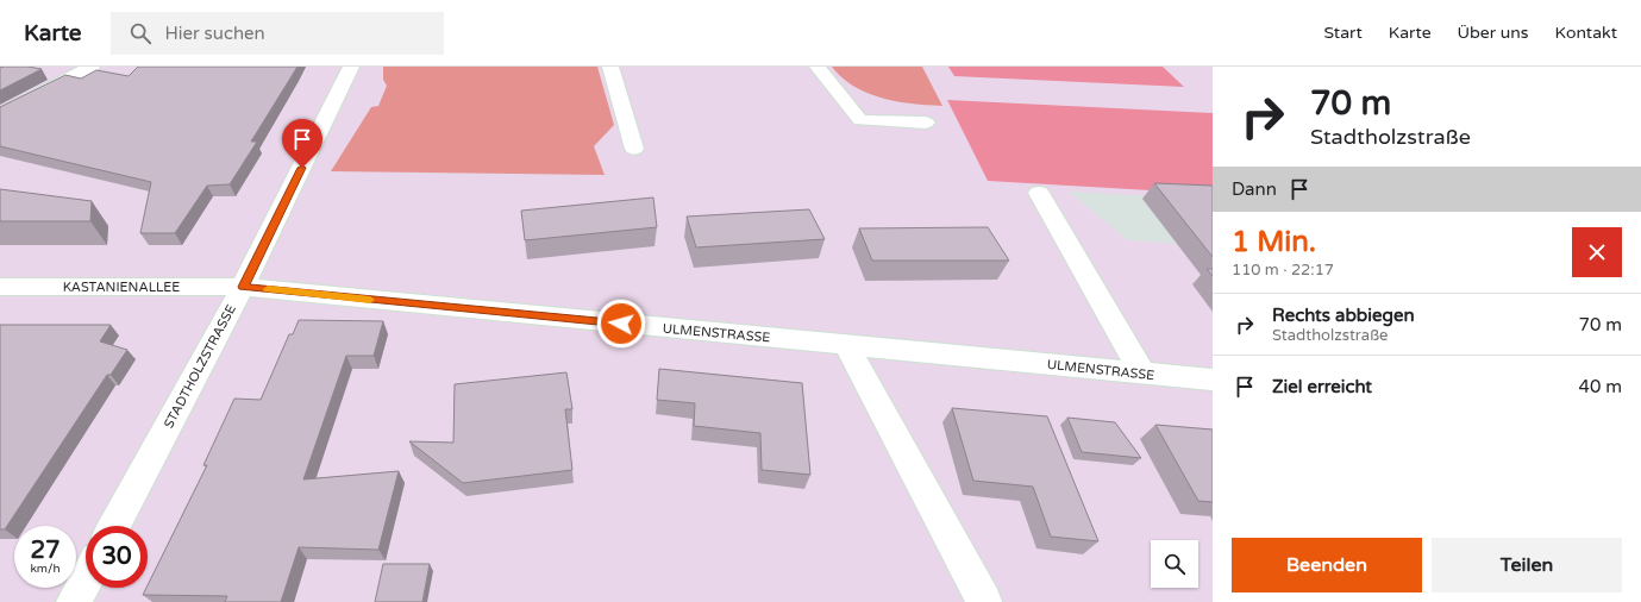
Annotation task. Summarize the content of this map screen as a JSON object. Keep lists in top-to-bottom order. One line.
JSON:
{"streets":{"street":["KASTANIENALLEE","ULMENSTRASSE","STADTHOLZSTRASSE"]},"crossings":[["KASTANIENALLEE","ULMENSTRASSE"],["KASTANIENALLEE","STADTHOLZSTRASSE"],["ULMENSTRASSE","STADTHOLZSTRASSE"]],"page":{"header":"Karte","search":"Hier suchen","nav":["Start","Karte","Über uns","Kontakt"],"turn":["70 m","Stadtholzstraße"],"then":"Dann","heading":["1 Min.","110 m · 22:17"],"list":[{"name":"Rechts abbiegen","note":"Stadtholzstraße","value":"70 m"},{"name":"Ziel erreicht","value":"40 m"}],"speed":"27 km/h","limit":"30","buttons":["Beenden","Teilen"]}}
